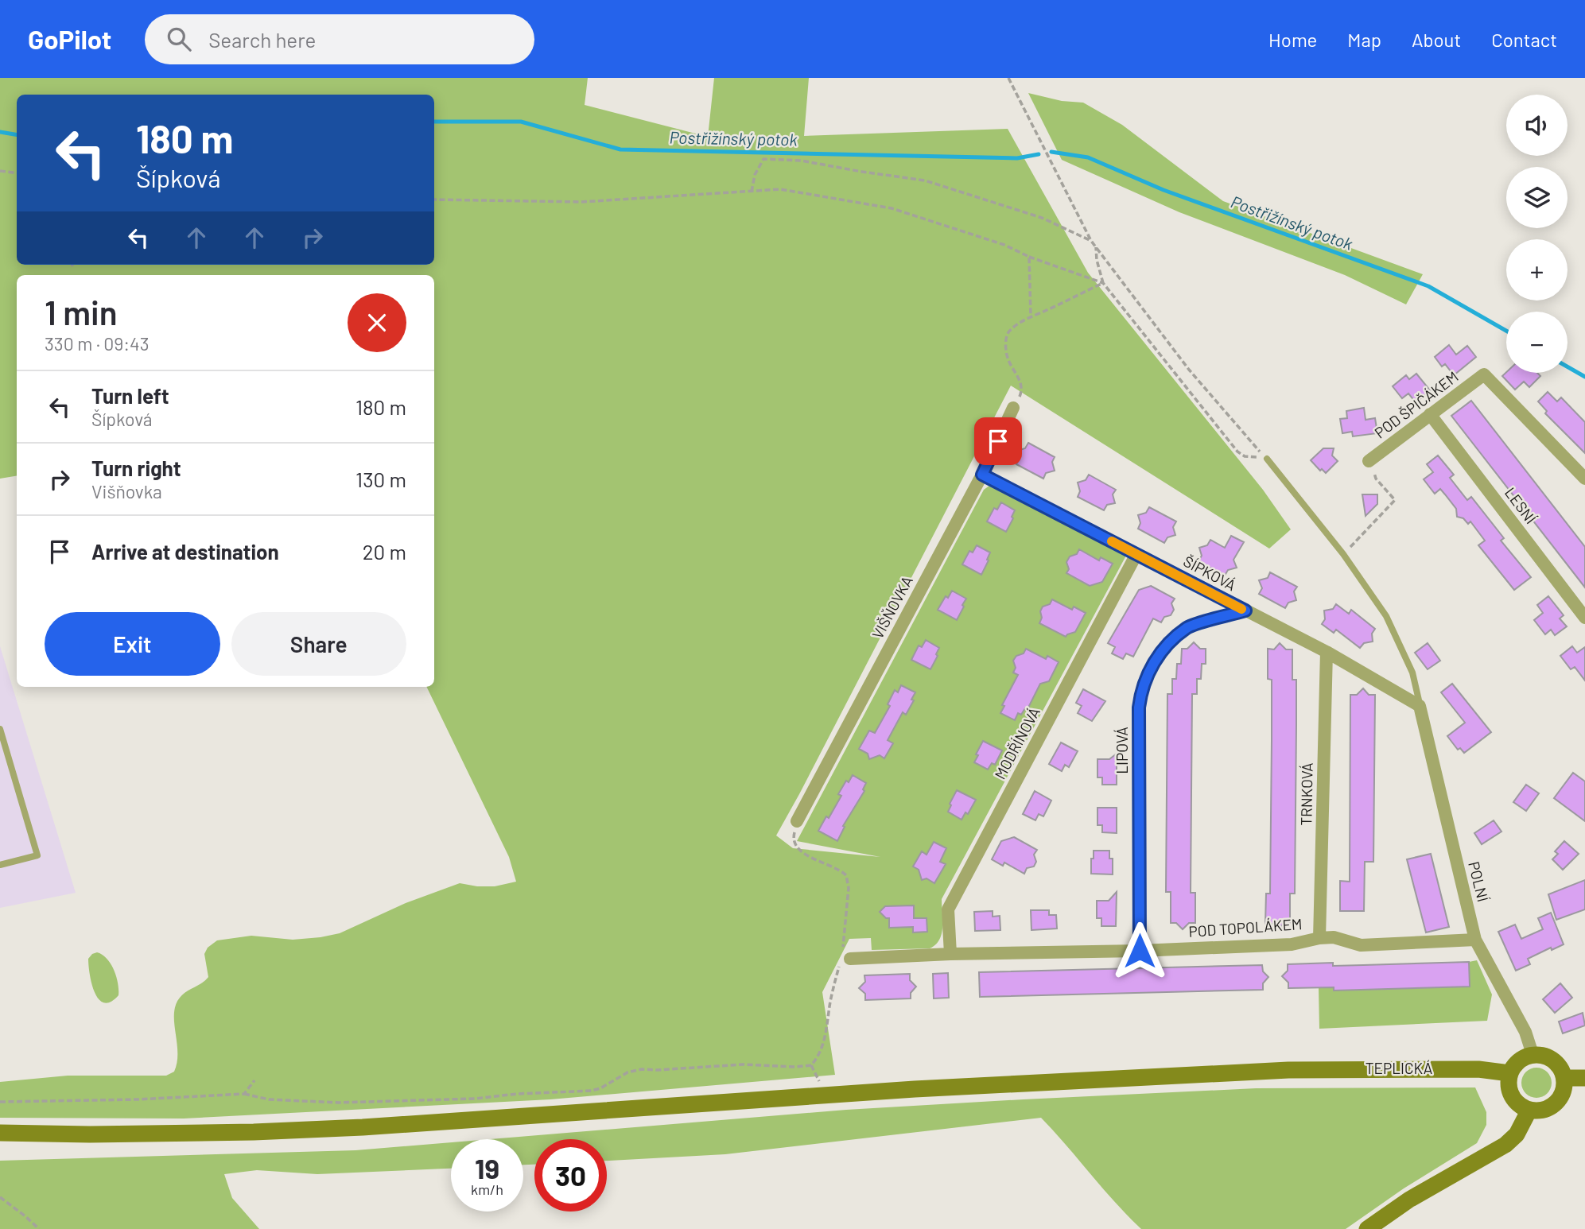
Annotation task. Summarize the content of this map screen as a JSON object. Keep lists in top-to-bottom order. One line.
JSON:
{"streets":{"main road":["TEPLICKÁ"],"street":["POD ŠPIČÁKEM","LESNÍ","ŠÍPKOVÁ","VIŠŇOVKA","MODŘÍNOVÁ","LIPOVÁ","TRNKOVÁ","POLNÍ","POD TOPOLÁKEM"]},"crossings":[["POD ŠPIČÁKEM","LESNÍ"],["ŠÍPKOVÁ","VIŠŇOVKA"],["ŠÍPKOVÁ","MODŘÍNOVÁ"],["ŠÍPKOVÁ","LIPOVÁ"],["ŠÍPKOVÁ","TRNKOVÁ"],["ŠÍPKOVÁ","POLNÍ"],["MODŘÍNOVÁ","POD TOPOLÁKEM"],["LIPOVÁ","POD TOPOLÁKEM"],["TRNKOVÁ","POD TOPOLÁKEM"],["POLNÍ","POD TOPOLÁKEM"],["POLNÍ","TEPLICKÁ"]],"water":["Postřižínský potok"],"page":{"header":"GoPilot","search":"Search here","nav":["Home","Map","About","Contact"],"map_buttons":["+","−"],"turn":["180 m","Šípková"],"heading":["1 min","330 m · 09:43"],"list":[{"name":"Turn left","note":"Šípková","value":"180 m"},{"name":"Turn right","note":"Višňovka","value":"130 m"},{"name":"Arrive at destination","value":"20 m"}],"buttons":["Exit","Share"],"speed":"19 km/h","limit":"30"}}
